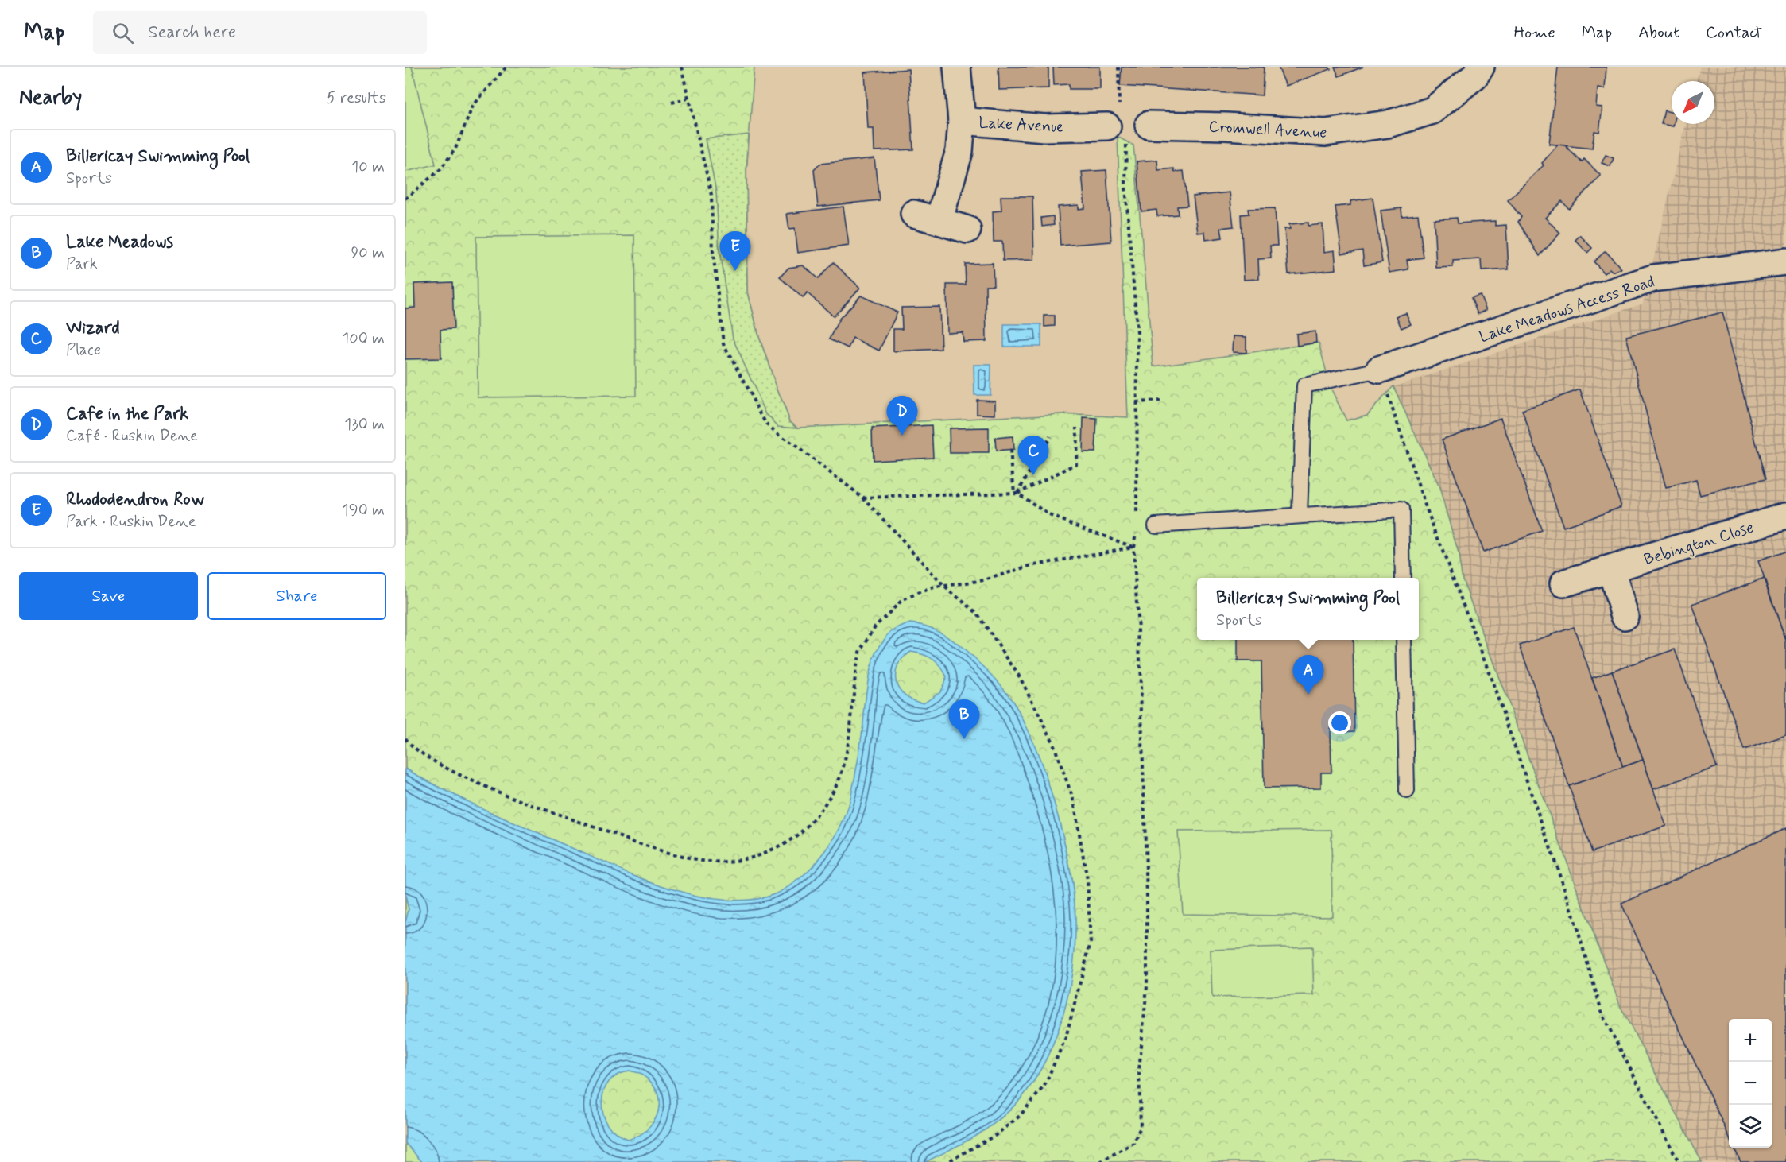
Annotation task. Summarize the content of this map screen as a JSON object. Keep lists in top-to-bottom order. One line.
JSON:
{"streets":{"street":["Lake Avenue","Cromwell Avenue","Lake Meadows Access Road","Bebington Close"]},"north":"bottom left","page":{"header":"Map","search":"Search here","nav":["Home","Map","About","Contact"],"heading":["Nearby","5 results"],"list":[{"mark":"A","name":"Billericay Swimming Pool","note":"Sports","value":"10 m"},{"mark":"B","name":"Lake Meadows","note":"Park","value":"90 m"},{"mark":"C","name":"Wizard","note":"Place","value":"100 m"},{"mark":"D","name":"Cafe in the Park","note":"Café · Ruskin Dene","value":"130 m"},{"mark":"E","name":"Rhododendron Row","note":"Park · Ruskin Dene","value":"190 m"}],"pins":["E","D","C","A","B"],"buttons":["Save","Share"],"popup":["Billericay Swimming Pool","Sports"],"map_buttons":["+","−"]}}
